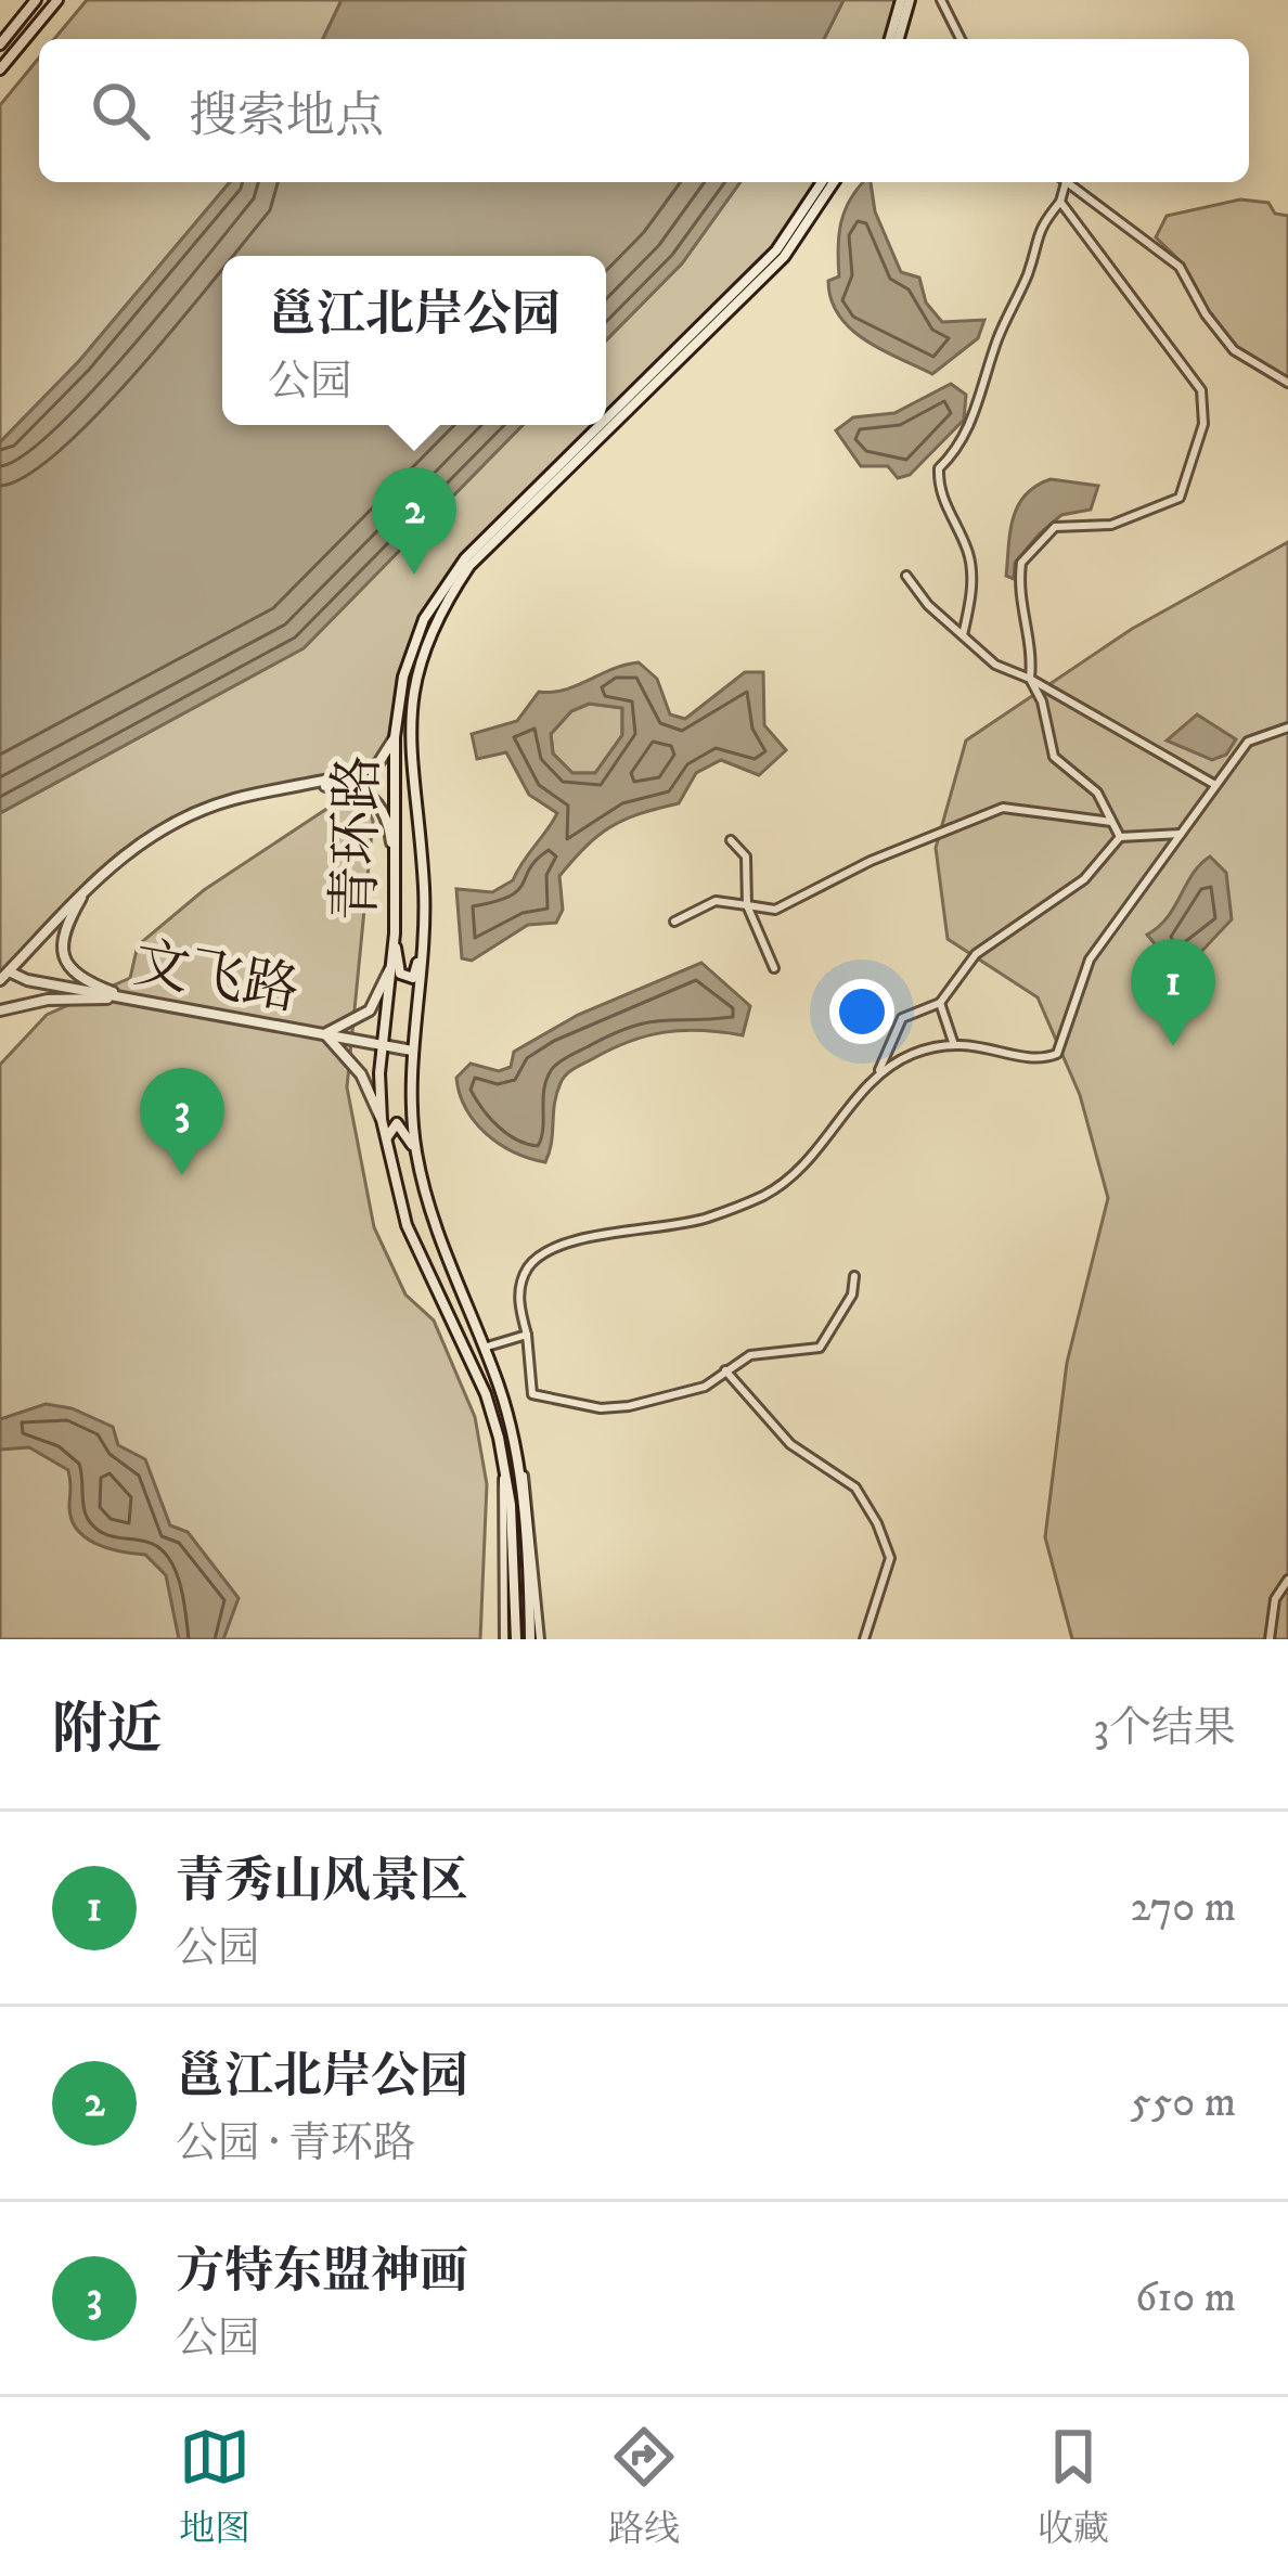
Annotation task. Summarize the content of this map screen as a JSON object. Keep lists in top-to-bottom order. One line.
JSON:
{"streets":{"main road":["青环路","文飞路"]},"crossings":[["青环路","文飞路"]],"page":{"search":"搜索地点","popup":["邕江北岸公园","公园"],"pins":["2","1","3"],"heading":["附近","3个结果"],"list":[{"mark":"1","name":"青秀山风景区","note":"公园","value":"270 m"},{"mark":"2","name":"邕江北岸公园","note":"公园 · 青环路","value":"550 m"},{"mark":"3","name":"方特东盟神画","note":"公园","value":"610 m"}],"nav":["地图","路线","收藏"]}}
